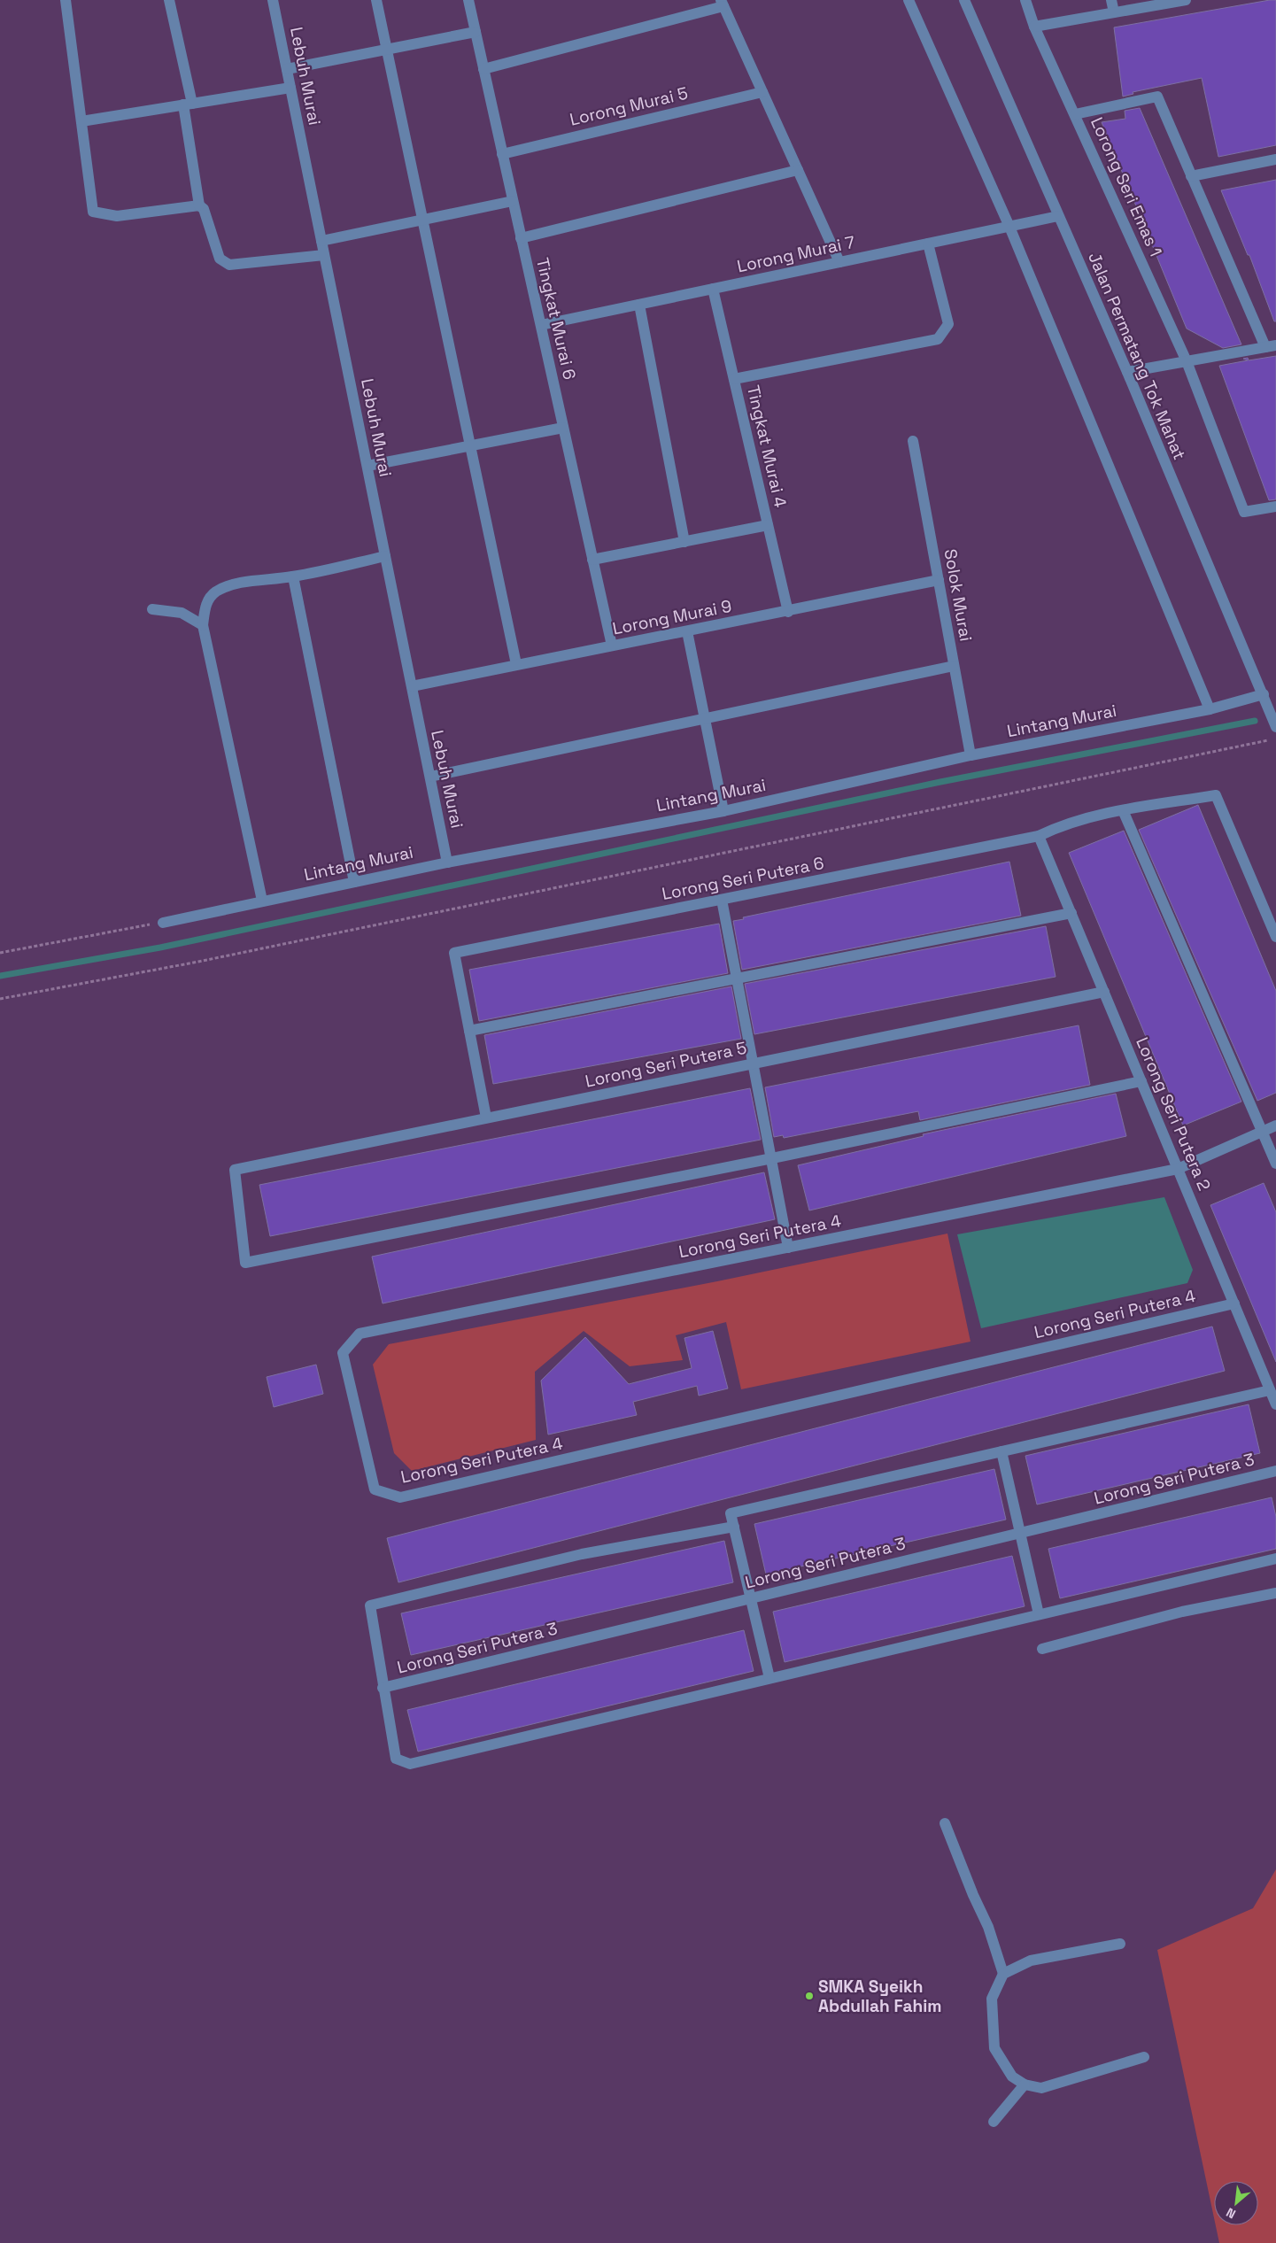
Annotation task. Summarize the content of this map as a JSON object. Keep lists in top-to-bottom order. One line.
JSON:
{"streets":{"street":["Lebuh Murai","Lorong Murai 5","Lorong Seri Emas 1","Lorong Murai 7","Tingkat Murai 6","Jalan Permatang Tok Mahat","Tingkat Murai 4","Solok Murai","Lorong Murai 9","Lintang Murai","Lorong Seri Putera 6","Lorong Seri Putera 5","Lorong Seri Putera 2","Lorong Seri Putera 4","Lorong Seri Putera 3"]},"crossings":[["Lebuh Murai","Lorong Murai 9"],["Lebuh Murai","Lintang Murai"],["Lorong Murai 5","Tingkat Murai 6"],["Lorong Murai 7","Tingkat Murai 6"],["Lorong Murai 7","Jalan Permatang Tok Mahat"],["Lorong Murai 7","Tingkat Murai 4"],["Tingkat Murai 6","Lorong Murai 9"],["Jalan Permatang Tok Mahat","Lintang Murai"],["Tingkat Murai 4","Lorong Murai 9"],["Solok Murai","Lorong Murai 9"],["Solok Murai","Lintang Murai"],["Lorong Seri Putera 6","Lorong Seri Putera 2"],["Lorong Seri Putera 5","Lorong Seri Putera 2"],["Lorong Seri Putera 2","Lorong Seri Putera 4"]],"places":["SMKA Syeikh Abdullah Fahim"],"north":"bottom left"}
